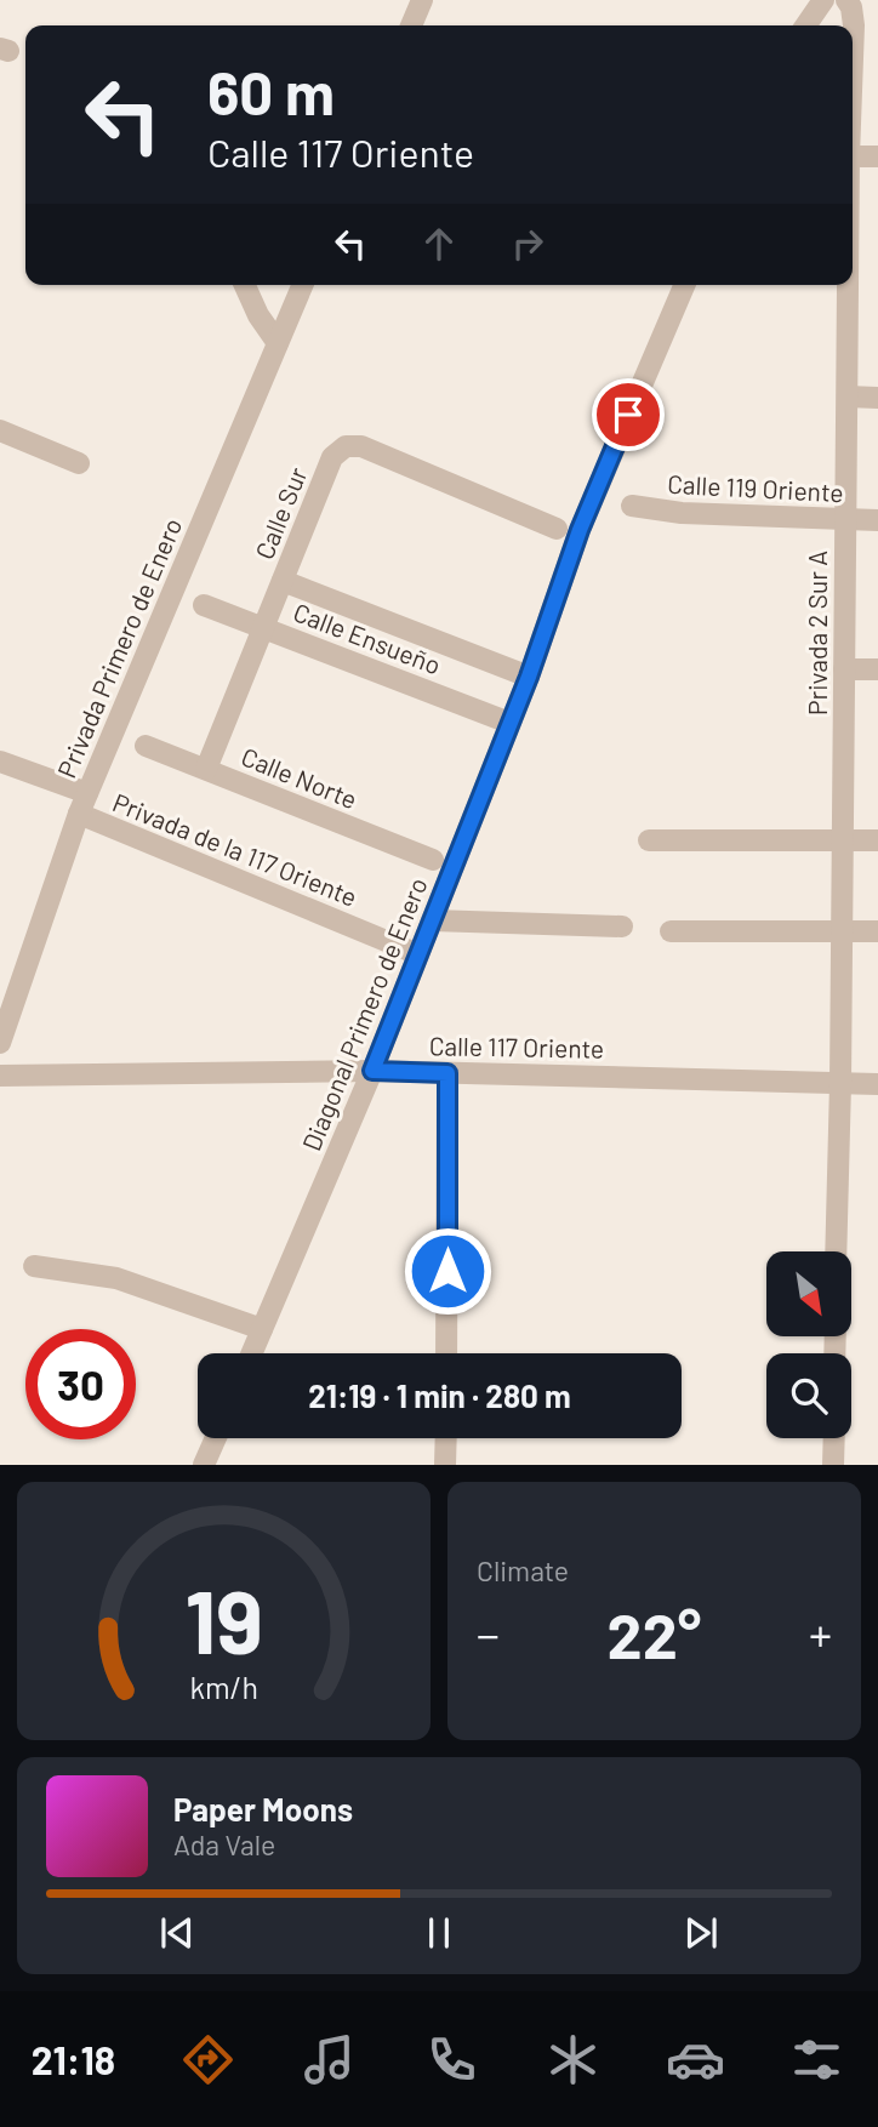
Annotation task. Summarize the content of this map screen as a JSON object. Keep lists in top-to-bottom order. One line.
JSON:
{"streets":{"street":["Calle 119 Oriente","Calle Sur","Privada 2 Sur A","Calle Ensueño","Privada Primero de Enero","Calle Norte","Privada de la 117 Oriente","Diagonal Primero de Enero","Calle 117 Oriente"]},"crossings":[["Calle 119 Oriente","Privada 2 Sur A"],["Calle Sur","Calle Ensueño"],["Calle Sur","Calle Norte"],["Privada 2 Sur A","Calle 117 Oriente"],["Calle Ensueño","Diagonal Primero de Enero"],["Privada Primero de Enero","Privada de la 117 Oriente"],["Privada de la 117 Oriente","Diagonal Primero de Enero"],["Diagonal Primero de Enero","Calle 117 Oriente"]],"north":"bottom right","page":{"turn":["60 m","Calle 117 Oriente"],"limit":"30","trip":"21:19 · 1 min · 280 m","tile":"Climate","heat":["−","22°","+"],"song":["Paper Moons","Ada Vale"],"tabs":"21:18","gauge":["19","km/h"]}}
